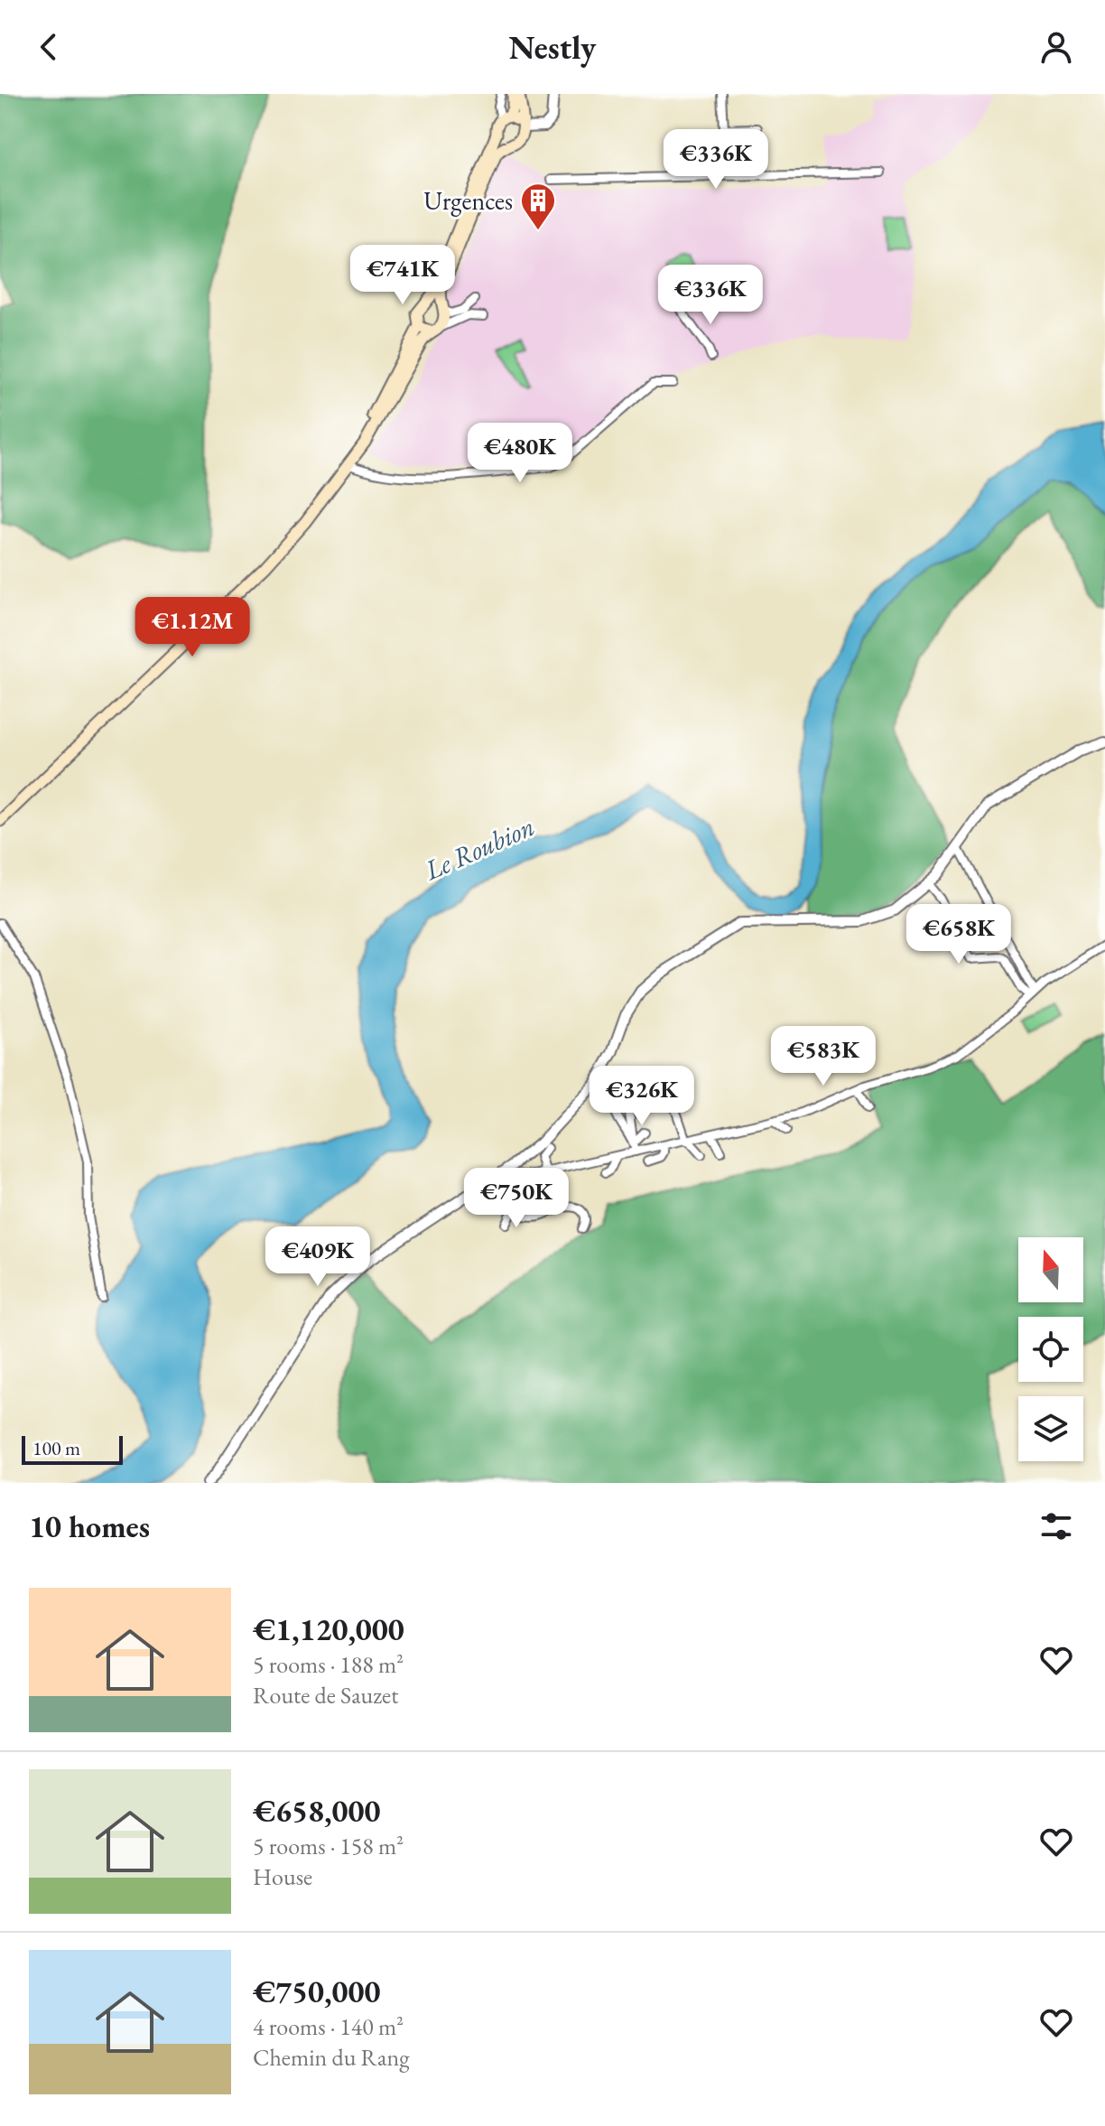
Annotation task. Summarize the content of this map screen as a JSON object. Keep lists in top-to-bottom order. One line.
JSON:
{"water":["Le Roubion"],"places":{"building":["Urgences"]},"scale_bar":"100 m","north":"top","page":{"header":"Nestly","price":["€336K","€741K","€336K","€480K","€1.12M","€658K","€583K","€326K","€750K","€409K"],"scale":"100 m","heading":"10 homes","list":[{"name":"€1,120,000","note":"5 rooms · 188 m² · Route de Sauzet"},{"name":"€658,000","note":"5 rooms · 158 m² · House"},{"name":"€750,000","note":"4 rooms · 140 m² · Chemin du Rang"}]}}
